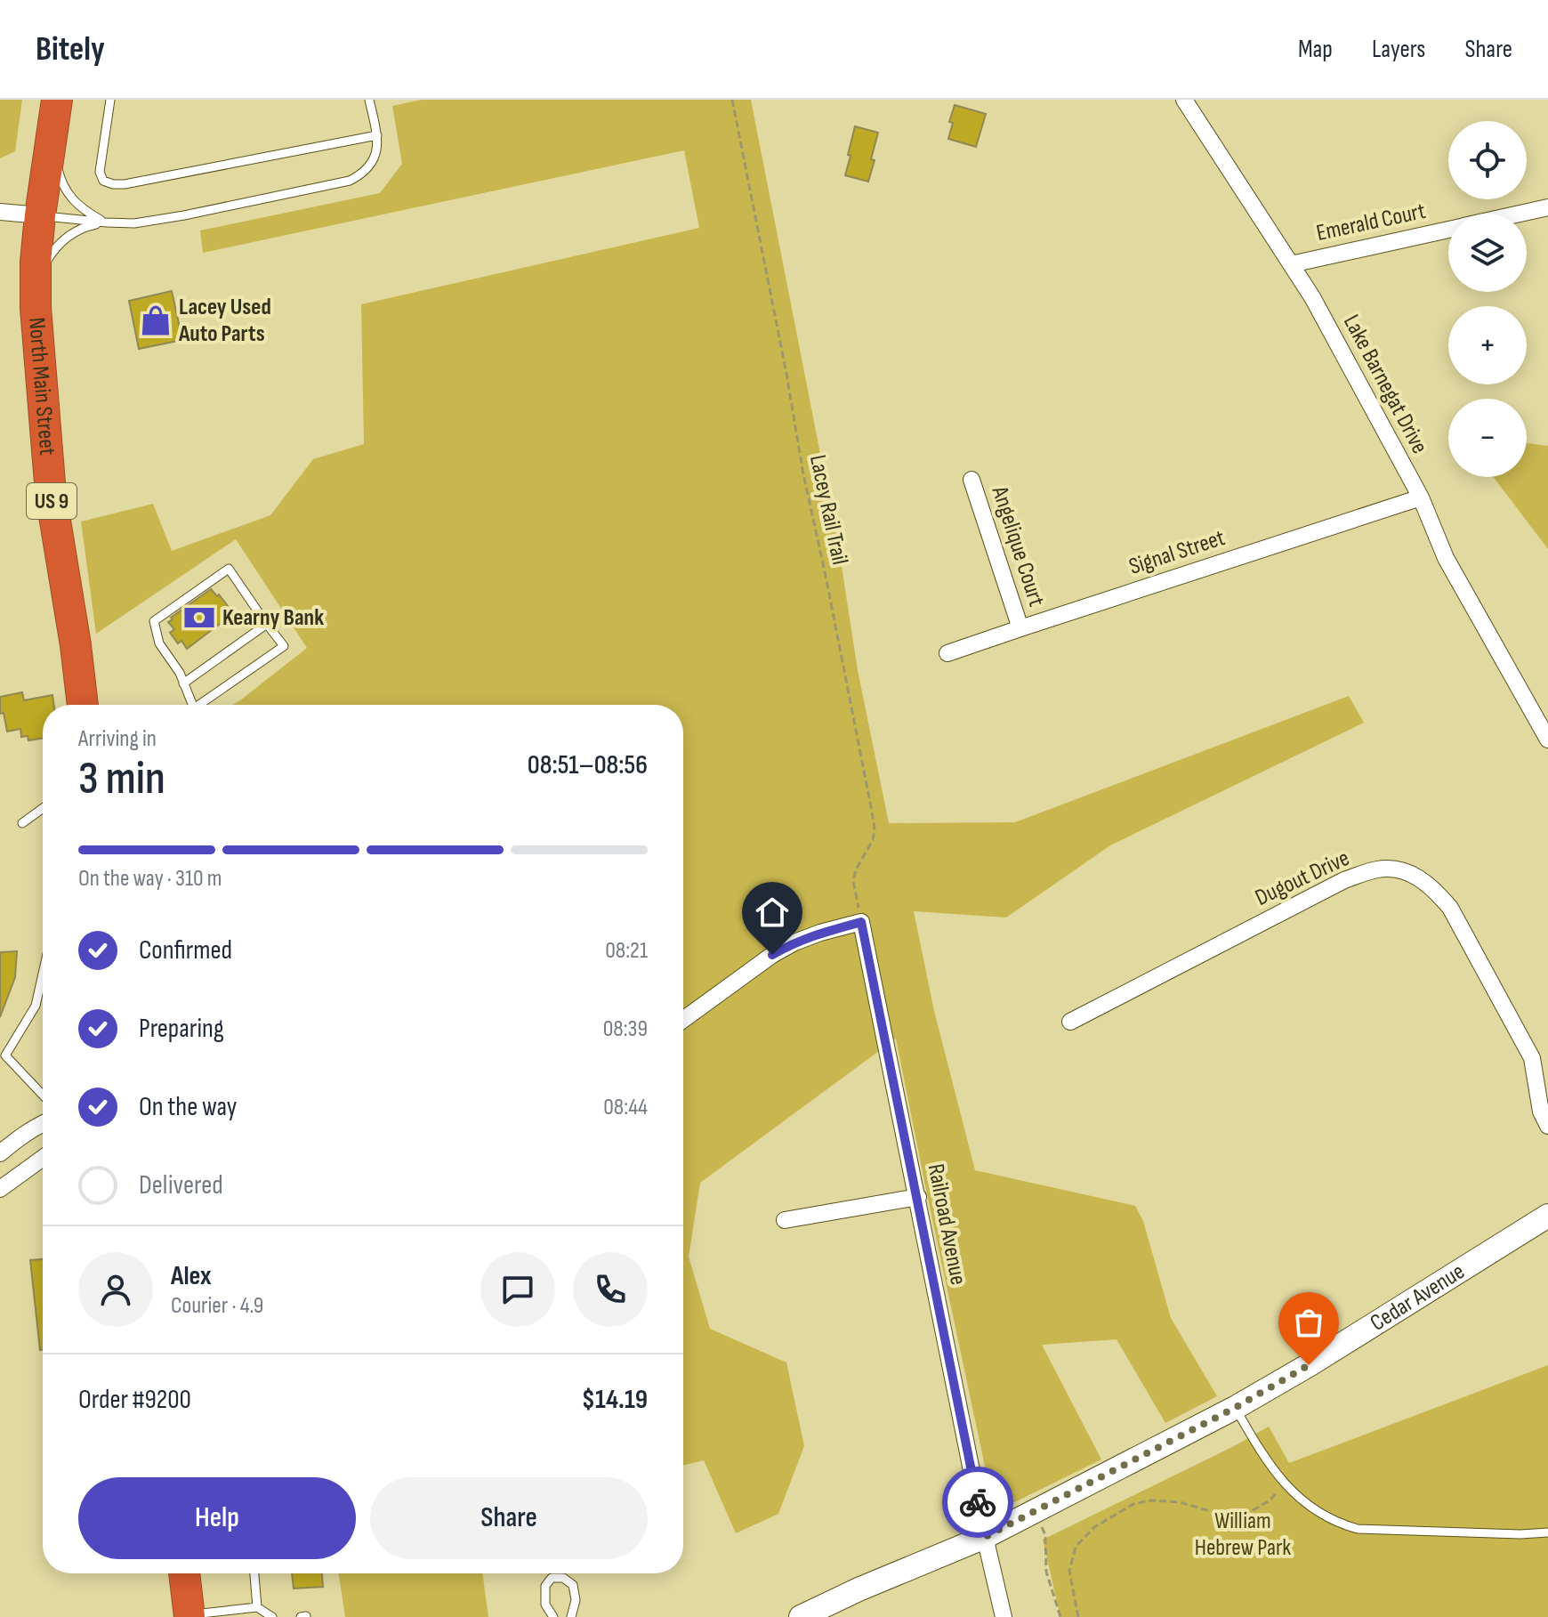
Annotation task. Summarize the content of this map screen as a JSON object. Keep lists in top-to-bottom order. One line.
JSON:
{"streets":{"highway":["North Main Street","US 9"],"street":["Emerald Court","Lake Barnegat Drive","Angelique Court","Signal Street","Dugout Drive","Railroad Avenue","Cedar Avenue"],"path":["Lacey Rail Trail"]},"crossings":[["Emerald Court","Lake Barnegat Drive"],["Lake Barnegat Drive","Signal Street"],["Lacey Rail Trail","Railroad Avenue"],["Angelique Court","Signal Street"],["Railroad Avenue","Cedar Avenue"]],"parks":["William Hebrew Park"],"places":{"shop":["Lacey Used Auto Parts"],"bank":["Kearny Bank"]},"page":{"header":"Bitely","nav":["Map","Layers","Share"],"map_buttons":["+","−"],"heading":["3 min","Arriving in","08:51–08:56"],"panel":["Alex","Courier · 4.9","Order #9200","$14.19"],"bar":"On the way · 310 m","list":[["Confirmed","08:21"],["Preparing","08:39"],["On the way","08:44"],"Delivered"],"buttons":["Help","Share"]}}
